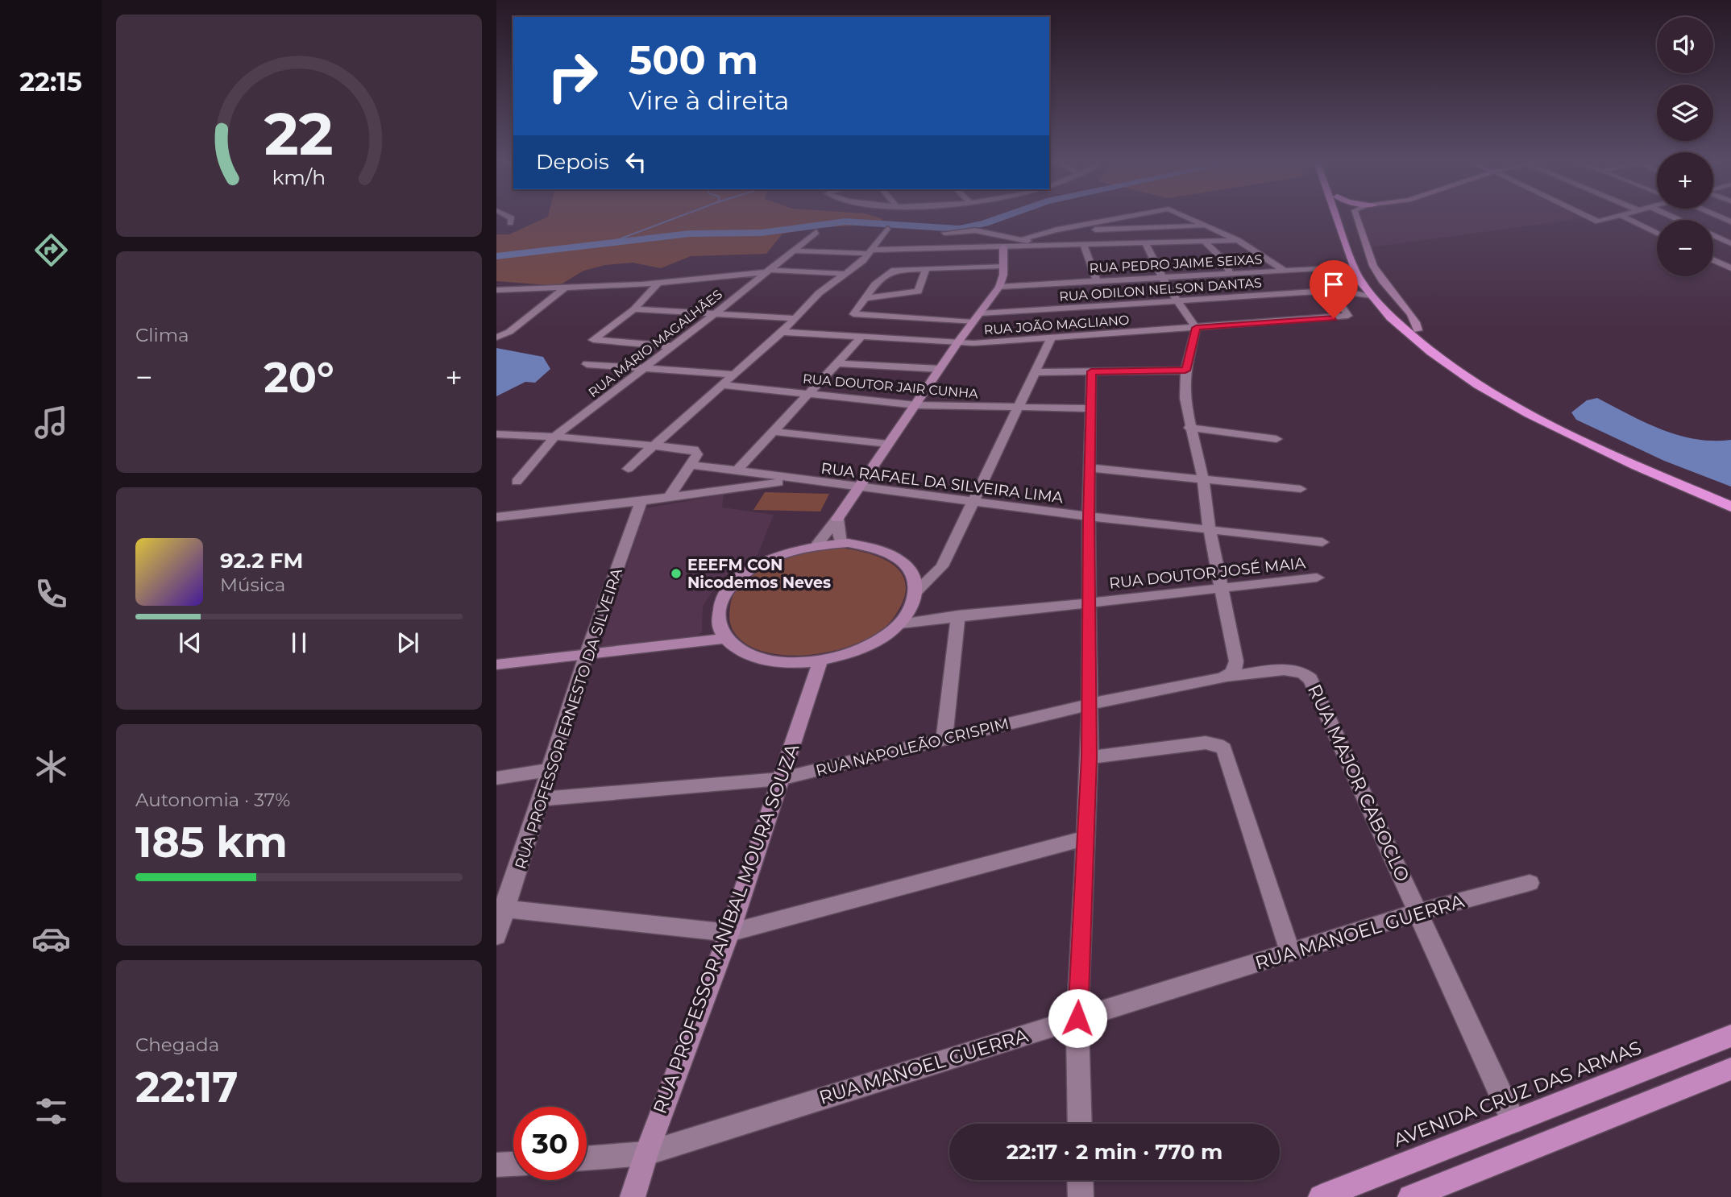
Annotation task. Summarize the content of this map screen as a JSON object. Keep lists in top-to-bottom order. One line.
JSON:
{"streets":{"main road":["AVENIDA CRUZ DAS ARMAS"],"street":["RUA PEDRO JAIME SEIXAS","RUA ODILON NELSON DANTAS","RUA JOÃO MAGLIANO","RUA MÁRIO MAGALHÃES","RUA DOUTOR JAIR CUNHA","RUA RAFAEL DA SILVEIRA LIMA","RUA DOUTOR JOSÉ MAIA","RUA PROFESSOR ERNESTO DA SILVEIRA","RUA NAPOLEÃO CRISPIM","RUA MAJOR CABOCLO","RUA PROFESSOR ANÍBAL MOURA SOUZA","RUA MANOEL GUERRA"]},"crossings":[["RUA ODILON NELSON DANTAS","RUA JOÃO MAGLIANO"],["RUA DOUTOR JOSÉ MAIA","RUA PROFESSOR ANÍBAL MOURA SOUZA"],["RUA PROFESSOR ERNESTO DA SILVEIRA","RUA NAPOLEÃO CRISPIM"],["RUA NAPOLEÃO CRISPIM","RUA MAJOR CABOCLO"],["RUA NAPOLEÃO CRISPIM","RUA PROFESSOR ANÍBAL MOURA SOUZA"],["RUA MAJOR CABOCLO","RUA MANOEL GUERRA"],["RUA MAJOR CABOCLO","AVENIDA CRUZ DAS ARMAS"],["RUA PROFESSOR ANÍBAL MOURA SOUZA","RUA MANOEL GUERRA"]],"places":["EEEFM CON Nicodemos Neves"],"page":{"tabs":"22:15","map_buttons":["+","−"],"turn":["500 m","Vire à direita"],"then":"Depois","tile":["Clima",["Autonomia · 37%","185 km"],["Chegada","22:17"]],"heat":["−","20°","+"],"song":["92.2 FM","Música"],"limit":"30","trip":"22:17 · 2 min · 770 m","gauge":["22","km/h"]}}
